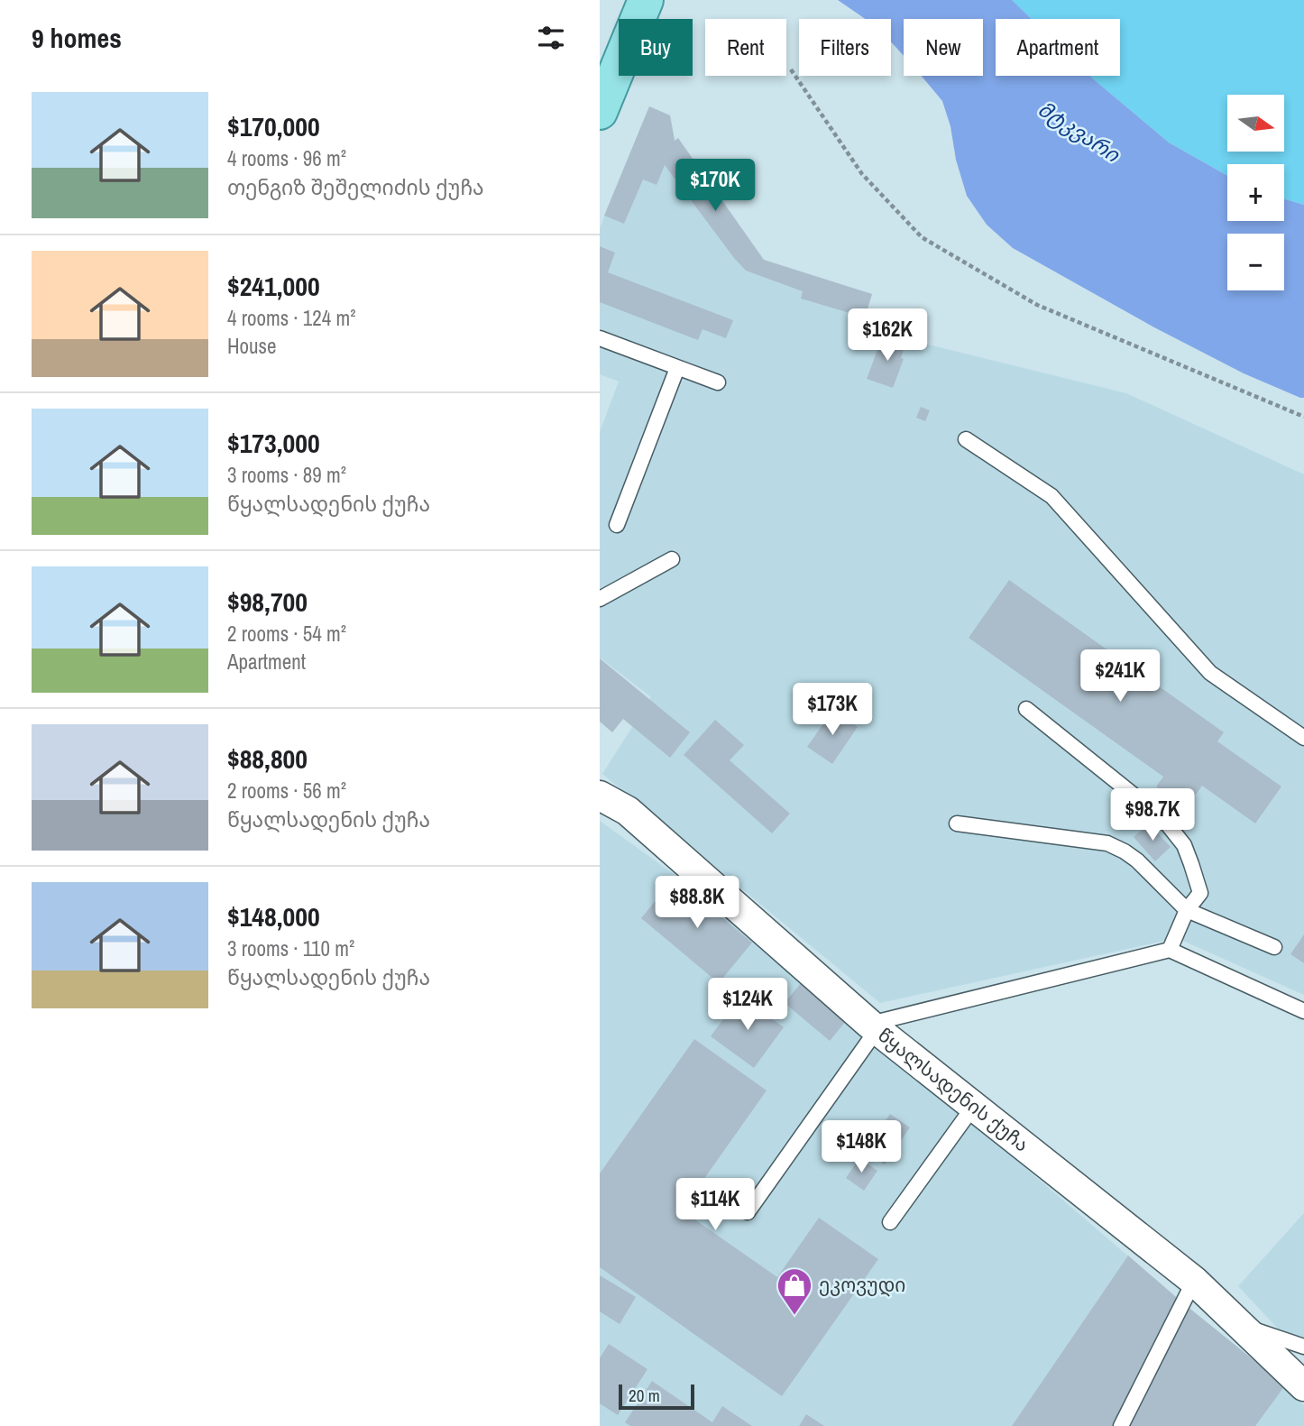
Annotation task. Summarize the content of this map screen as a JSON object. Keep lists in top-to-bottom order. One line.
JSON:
{"streets":{"street":["წყალსადენის ქუჩა"]},"water":["მტკვარი"],"places":{"shop":["ეკოვუდი"]},"scale_bar":"20 m","north":"right","page":{"heading":"9 homes","chip":["Buy","Rent","Filters","New","Apartment"],"list":[{"name":"$170,000","note":"4 rooms · 96 m² · თენგიზ შეშელიძის ქუჩა"},{"name":"$241,000","note":"4 rooms · 124 m² · House"},{"name":"$173,000","note":"3 rooms · 89 m² · წყალსადენის ქუჩა"},{"name":"$98,700","note":"2 rooms · 54 m² · Apartment"},{"name":"$88,800","note":"2 rooms · 56 m² · წყალსადენის ქუჩა"},{"name":"$148,000","note":"3 rooms · 110 m² · წყალსადენის ქუჩა"}],"map_buttons":["+","−"],"price":["$170K","$162K","$241K","$173K","$98.7K","$88.8K","$124K","$148K","$114K"],"scale":"20 m"}}
